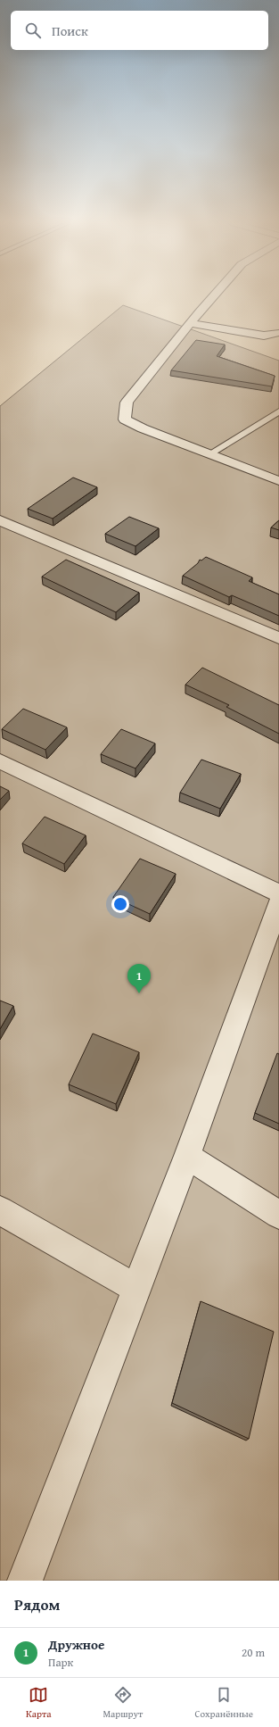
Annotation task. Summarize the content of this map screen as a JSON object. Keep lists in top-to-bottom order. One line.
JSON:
{"page":{"search":"Поиск","pins":"1","heading":"Рядом","list":[{"mark":"1","name":"Дружное","note":"Парк","value":"20 m"}],"nav":["Карта","Маршрут","Сохранённые"]}}
